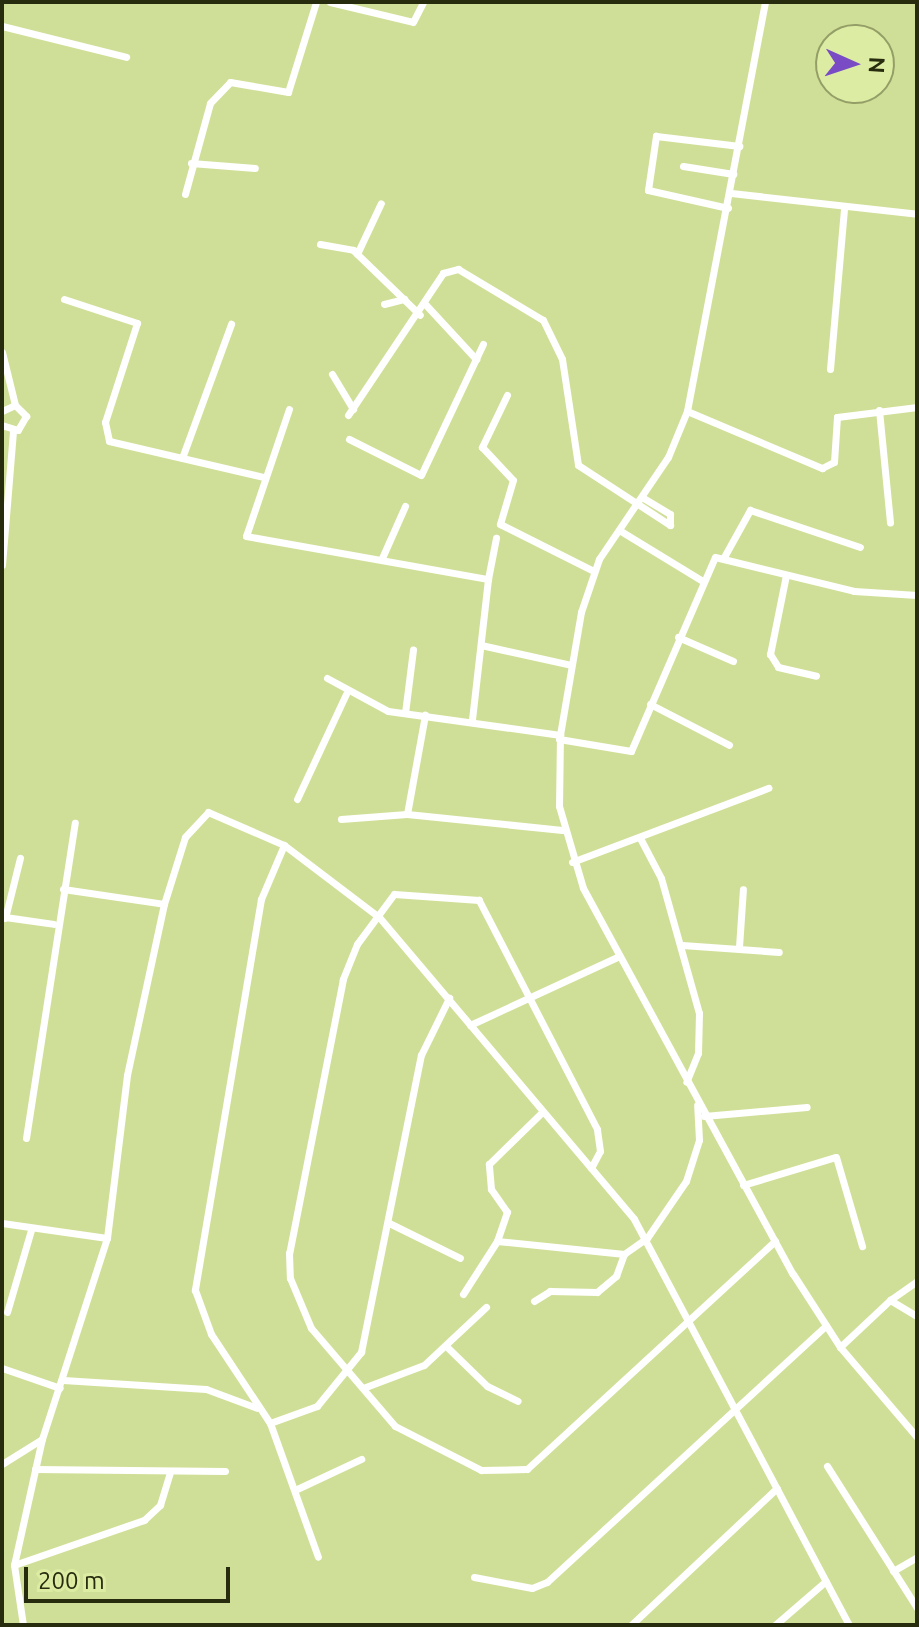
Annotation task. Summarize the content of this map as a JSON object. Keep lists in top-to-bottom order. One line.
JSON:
{"scale_bar":"200 m","north":"right"}
